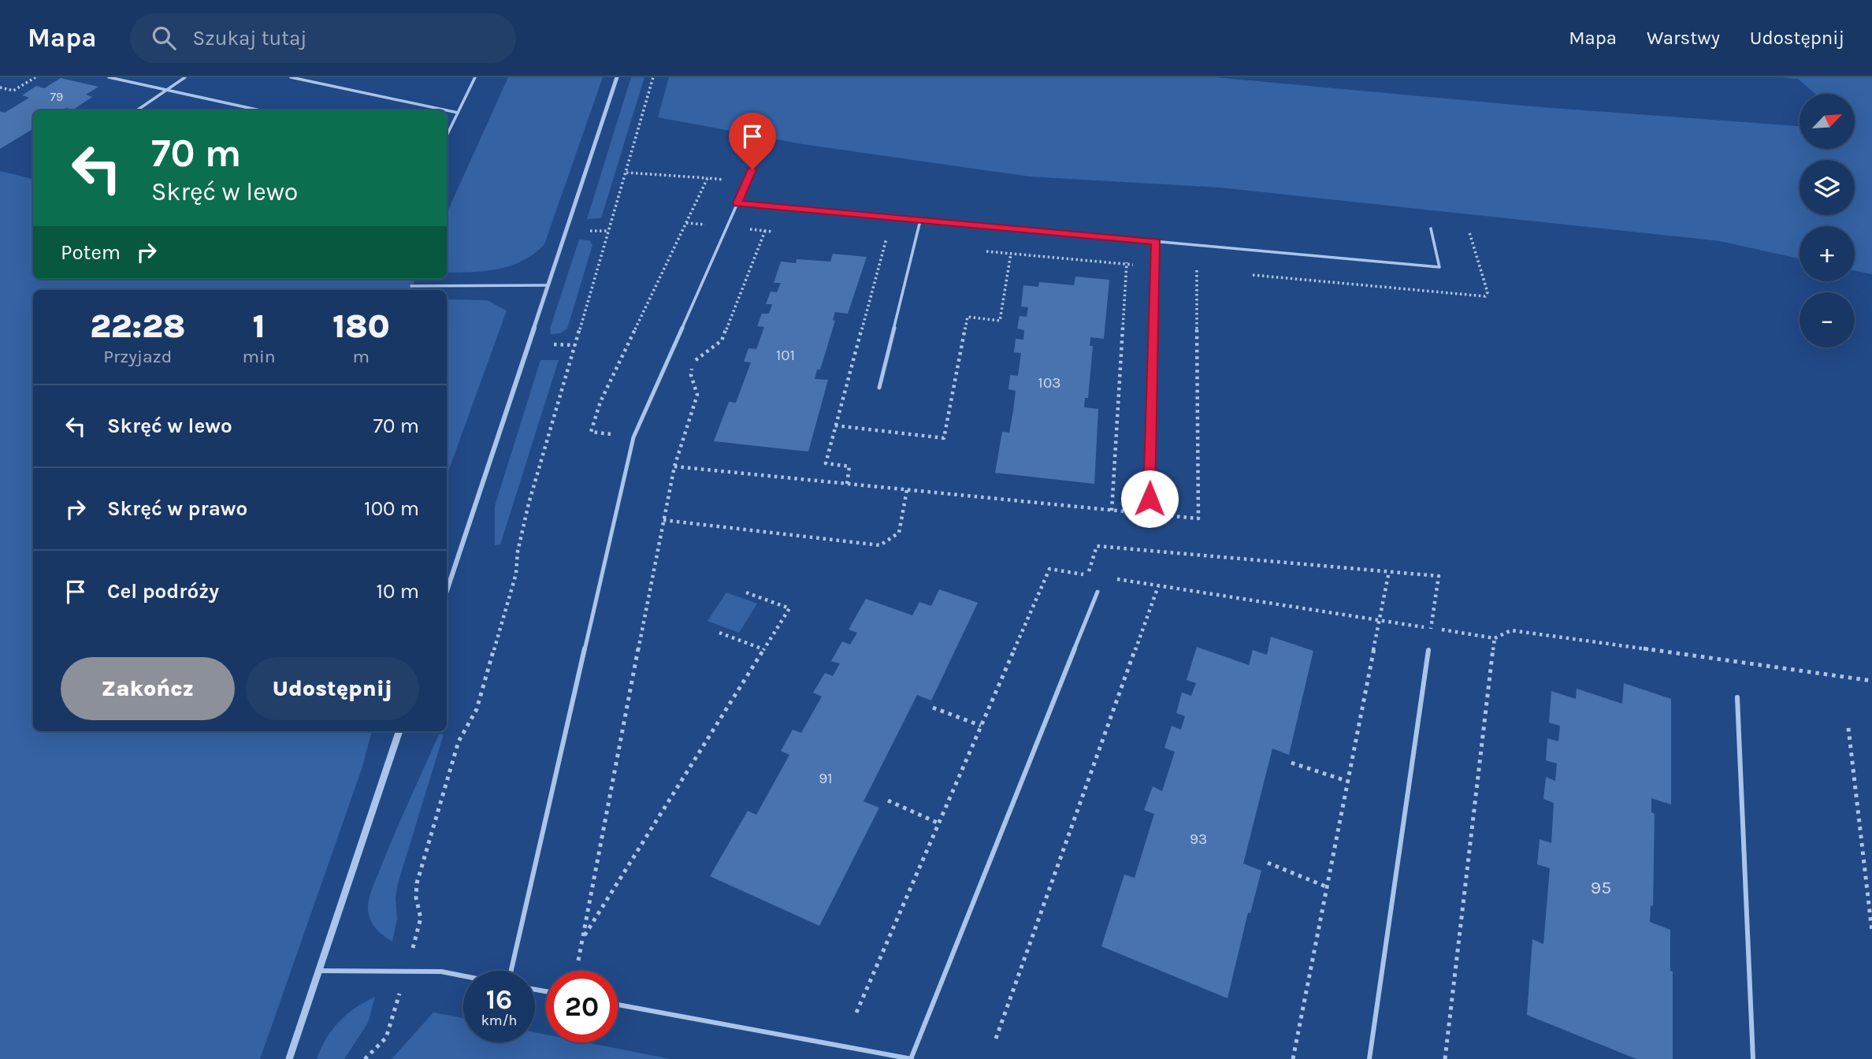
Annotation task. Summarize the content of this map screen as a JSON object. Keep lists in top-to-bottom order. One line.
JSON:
{"house_numbers":["79","101","103","91","93","95"],"north":"top right","page":{"header":"Mapa","search":"Szukaj tutaj","nav":["Mapa","Warstwy","Udostępnij"],"map_buttons":["+","−"],"turn":["70 m","Skręć w lewo"],"then":"Potem","eta":["22:28","Przyjazd","1","min","180","m"],"list":[{"name":"Skręć w lewo","value":"70 m"},{"name":"Skręć w prawo","value":"100 m"},{"name":"Cel podróży","value":"10 m"}],"buttons":["Zakończ","Udostępnij"],"speed":"16 km/h","limit":"20"}}
